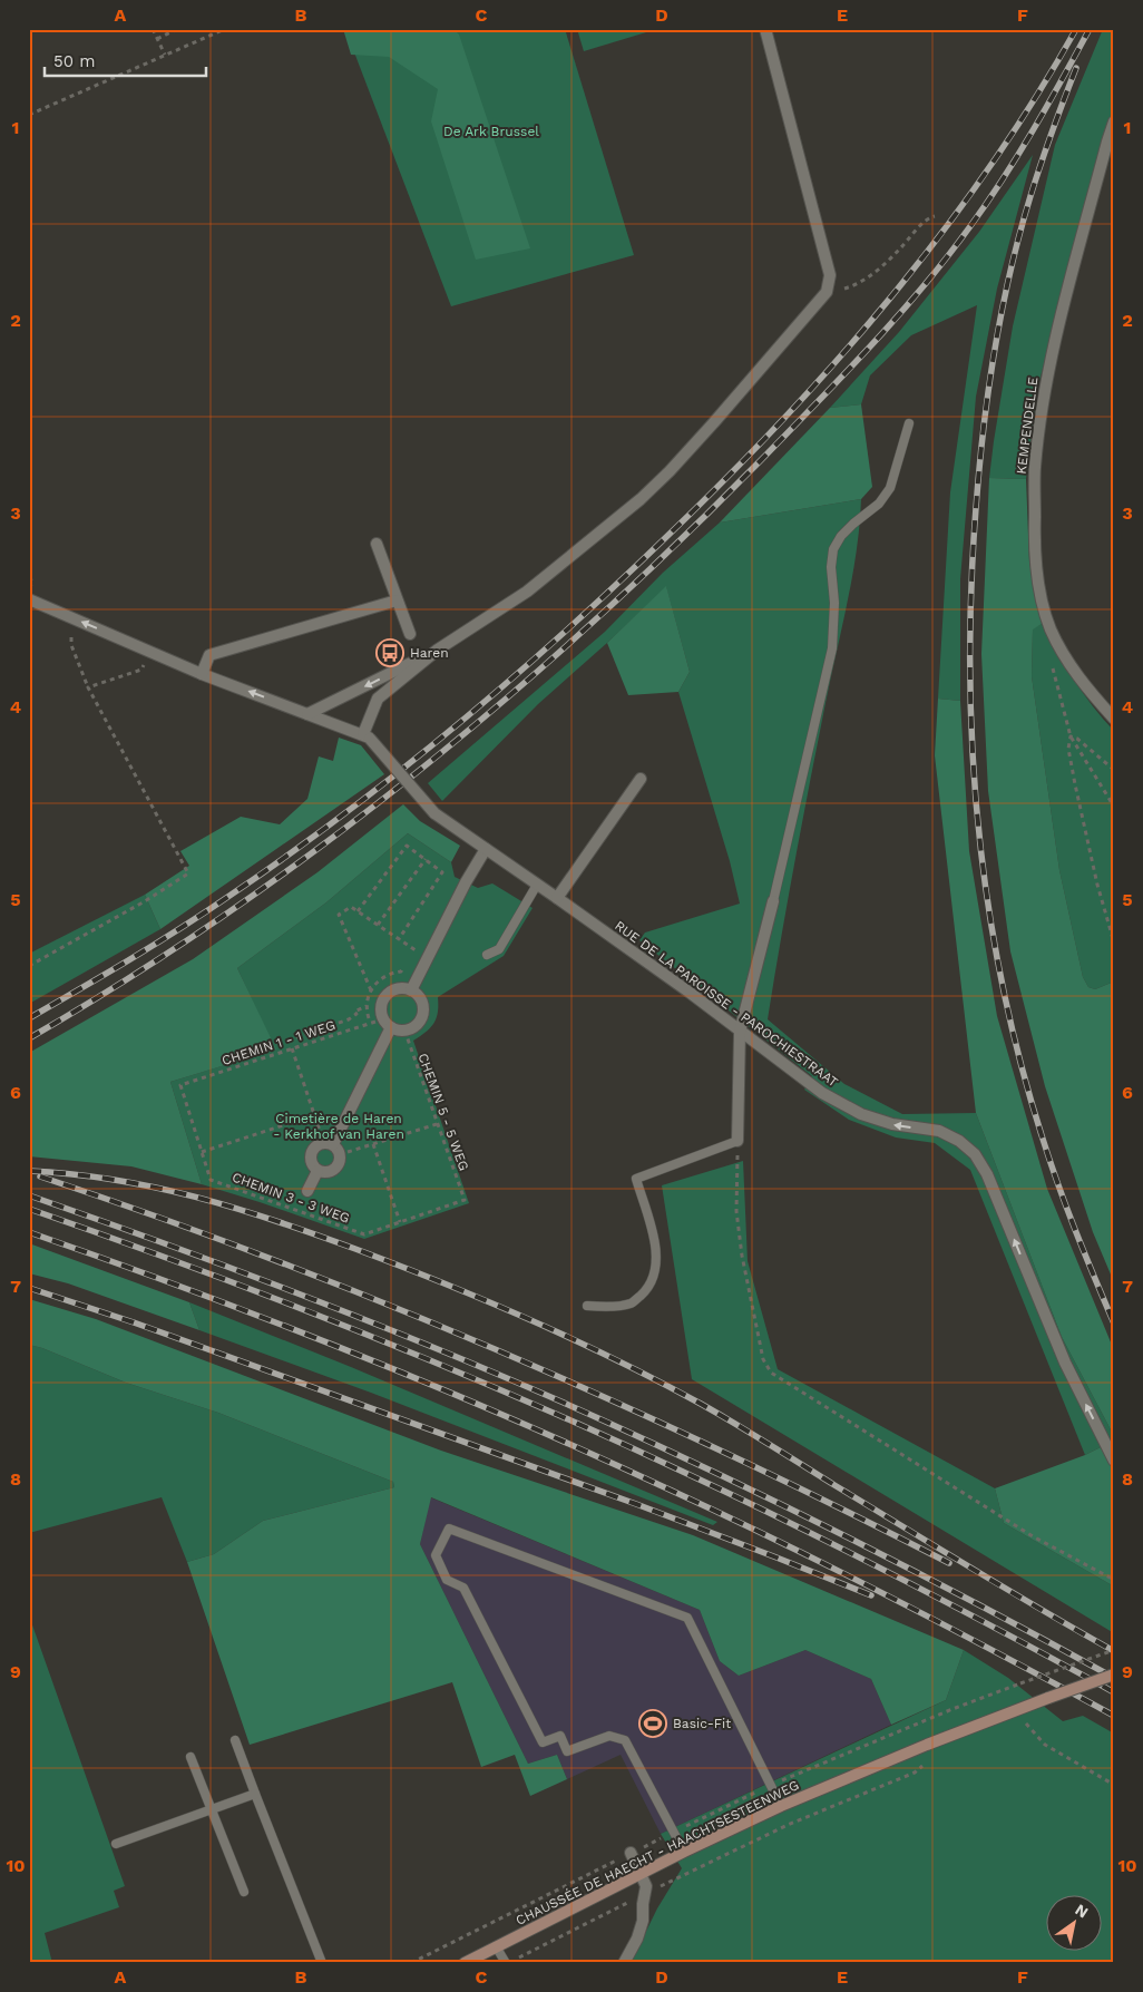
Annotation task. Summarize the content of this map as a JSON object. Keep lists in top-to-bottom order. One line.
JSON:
{"streets":{"main road":["CHAUSSÉE DE HAECHT - HAACHTSESTEENWEG"],"street":["KEMPENDELLE","RUE DE LA PAROISSE - PAROCHIESTRAAT"],"path":["CHEMIN 1 - 1 WEG","CHEMIN 5 - 5 WEG","CHEMIN 3 - 3 WEG"]},"crossings":[["CHEMIN 1 - 1 WEG","CHEMIN 5 - 5 WEG"],["CHEMIN 1 - 1 WEG","CHEMIN 3 - 3 WEG"],["CHEMIN 5 - 5 WEG","CHEMIN 3 - 3 WEG"]],"one_way":["RUE DE LA PAROISSE - PAROCHIESTRAAT"],"parks":["De Ark Brussel","Cimetière de Haren - Kerkhof van Haren"],"places":{"bus stop":["Haren"],"sports":["Basic-Fit"]},"scale_bar":"50 m","north":"top right","grid":{"columns":["A","B","C","D","E","F"],"rows":["1","2","3","4","5","6","7","8","9","10"]}}
